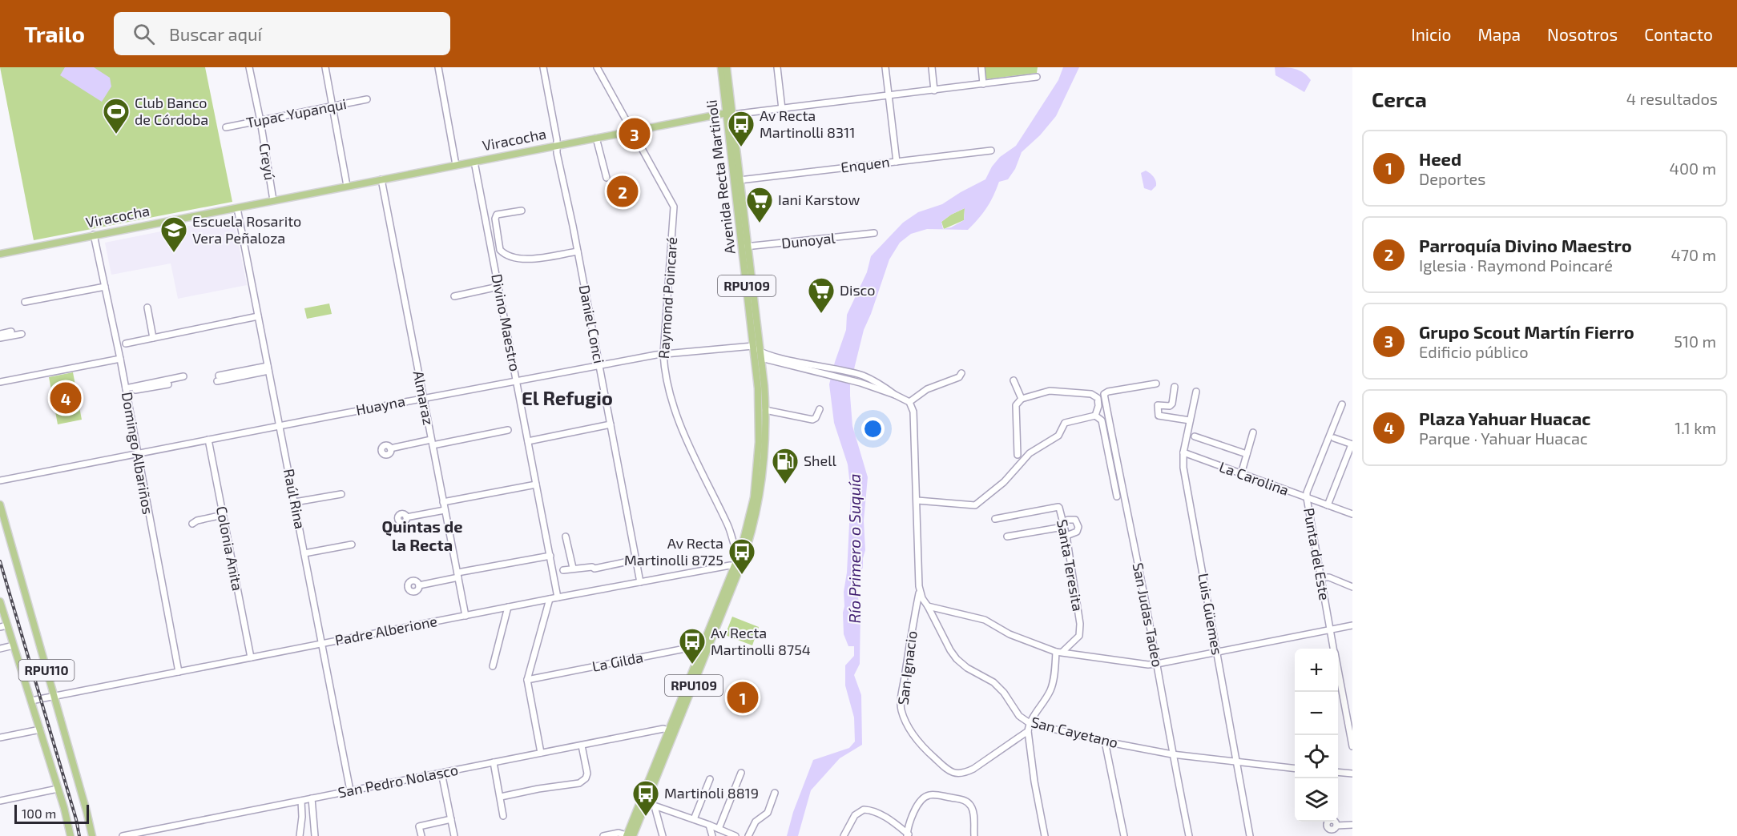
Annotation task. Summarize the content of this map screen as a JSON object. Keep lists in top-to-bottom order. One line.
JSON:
{"streets":{"main road":["Viracocha","Avenida Recta Martinoli","RPU109","RPU110"],"street":["Tupac Yupanqui","Creyú","Enquen","Dunoyal","Raymond Poincaré","Divino Maestro","Daniel Conci","Almaraz","Huayna","Domingo Albariños","La Carolina","Raúl Rina","Colonia Anita","Punta del Este","Santa Teresita","Luis Güemes","San Judas Tadeo","Padre Alberione","La Gilda","San Ignacio","San Cayetano","San Pedro Nolasco"]},"crossings":[["Tupac Yupanqui","Creyú"],["Viracocha","Creyú"],["Viracocha","Avenida Recta Martinoli"],["Viracocha","Raymond Poincaré"],["Viracocha","Divino Maestro"],["Viracocha","Daniel Conci"],["Viracocha","Almaraz"],["Viracocha","Domingo Albariños"],["Viracocha","Raúl Rina"],["Enquen","Avenida Recta Martinoli"],["Avenida Recta Martinoli","Dunoyal"],["Avenida Recta Martinoli","Raymond Poincaré"],["Avenida Recta Martinoli","Huayna"],["Avenida Recta Martinoli","Padre Alberione"],["Avenida Recta Martinoli","La Gilda"],["Avenida Recta Martinoli","San Pedro Nolasco"],["Raymond Poincaré","Huayna"],["Divino Maestro","Huayna"],["Divino Maestro","Padre Alberione"],["Daniel Conci","Huayna"],["Daniel Conci","Padre Alberione"],["Almaraz","Huayna"],["Almaraz","Padre Alberione"],["Huayna","Domingo Albariños"],["Huayna","Raúl Rina"],["Huayna","Colonia Anita"],["Domingo Albariños","Padre Alberione"],["La Carolina","Punta del Este"],["La Carolina","Luis Güemes"],["Raúl Rina","Padre Alberione"],["Raúl Rina","San Pedro Nolasco"],["Colonia Anita","Padre Alberione"],["Luis Güemes","San Cayetano"],["San Judas Tadeo","San Cayetano"],["Padre Alberione","RPU110"],["San Ignacio","San Cayetano"]],"districts":["El Refugio","Quintas de la Recta"],"water":["Río Primero o Suquía"],"places":{"sports":["Club Banco de Córdoba"],"bus stop":["Av Recta Martinolli 8311","Av Recta Martinolli 8725","Av Recta Martinolli 8754","Martinoli 8819"],"supermarket":["Iani Karstow","Disco"],"school or university":["Escuela Rosarito Vera Peñaloza"],"fuel station":["Shell"]},"scale_bar":"100 m","page":{"header":"Trailo","search":"Buscar aquí","nav":["Inicio","Mapa","Nosotros","Contacto"],"heading":["Cerca","4 resultados"],"pins":["3","2","4","1"],"list":[{"mark":"1","name":"Heed","note":"Deportes","value":"400 m"},{"mark":"2","name":"Parroquía Divino Maestro","note":"Iglesia · Raymond Poincaré","value":"470 m"},{"mark":"3","name":"Grupo Scout Martín Fierro","note":"Edificio público","value":"510 m"},{"mark":"4","name":"Plaza Yahuar Huacac","note":"Parque · Yahuar Huacac","value":"1.1 km"}],"map_buttons":["+","−"],"scale":"100 m"}}
